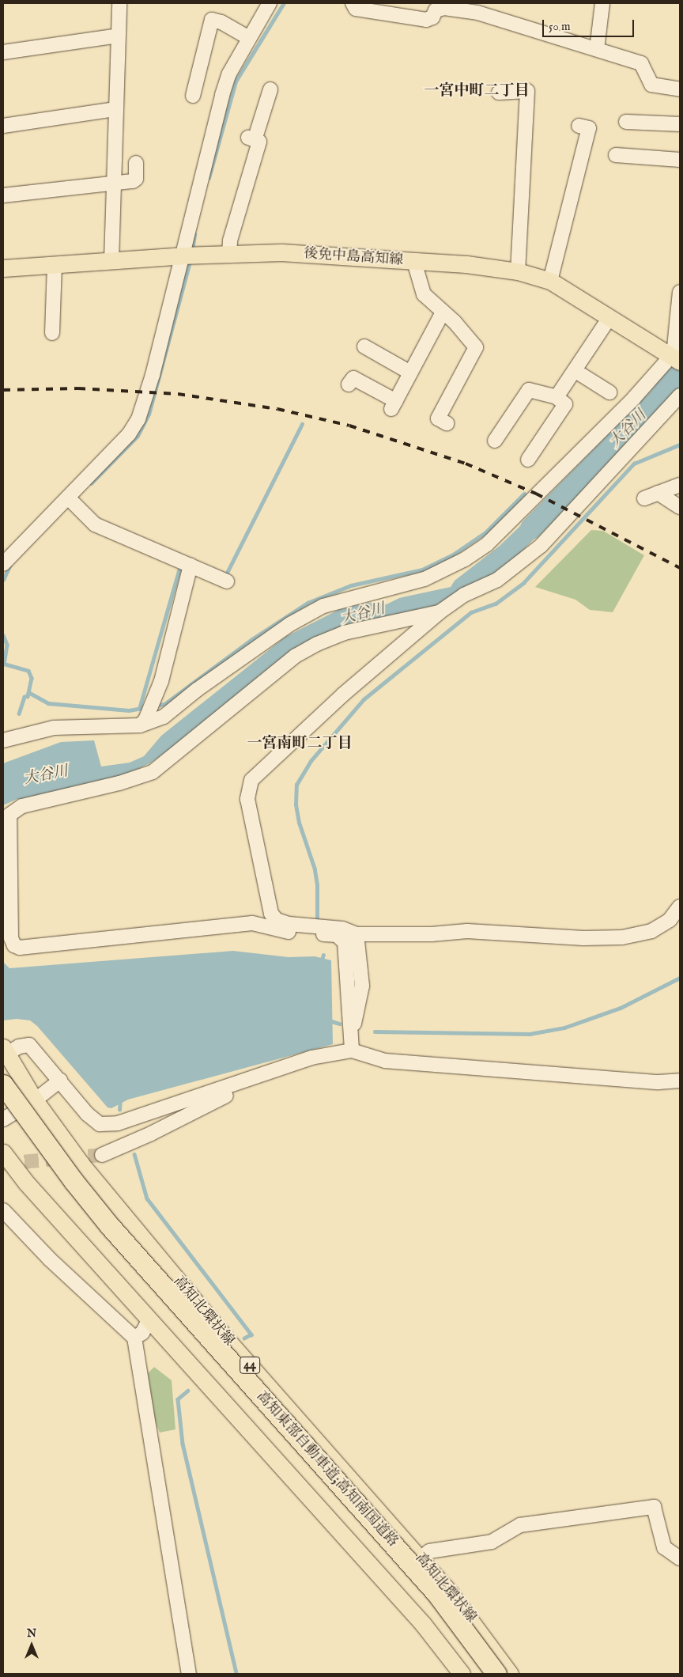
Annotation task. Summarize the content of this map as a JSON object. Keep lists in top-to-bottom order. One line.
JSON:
{"streets":{"highway":["高知東部自動車道;高知南国道路"],"main road":["後免中島高知線","高知北環状線","44"]},"districts":["一宮中町二丁目","一宮南町二丁目"],"water":["大谷川"],"scale_bar":"50 m","north":"top"}
